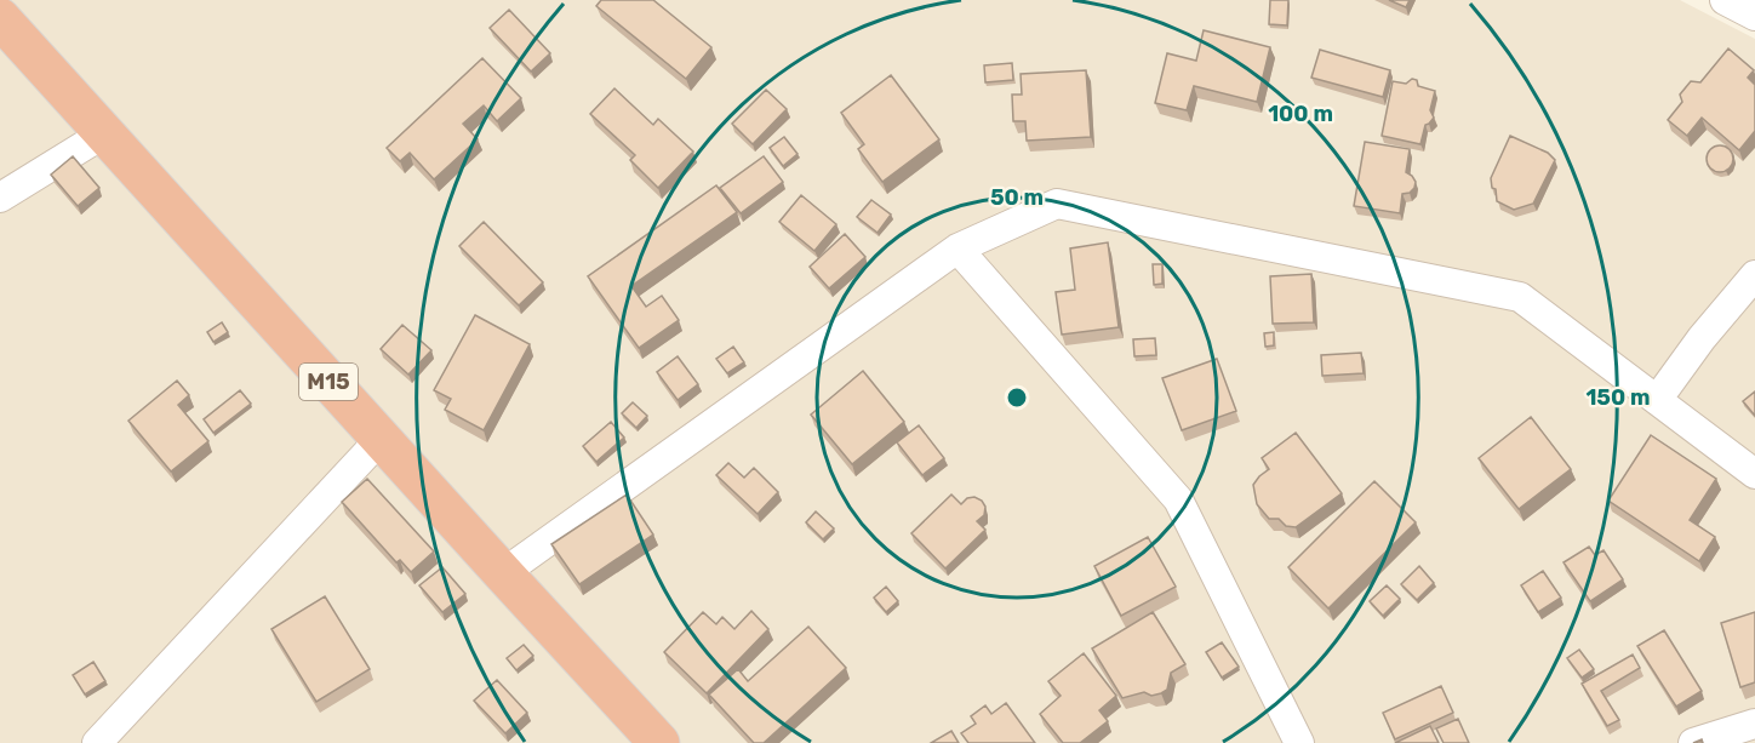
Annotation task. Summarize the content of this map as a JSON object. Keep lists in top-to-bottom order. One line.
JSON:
{"streets":{"highway":["M15"]},"rings":["100 m","50 m","150 m"]}
